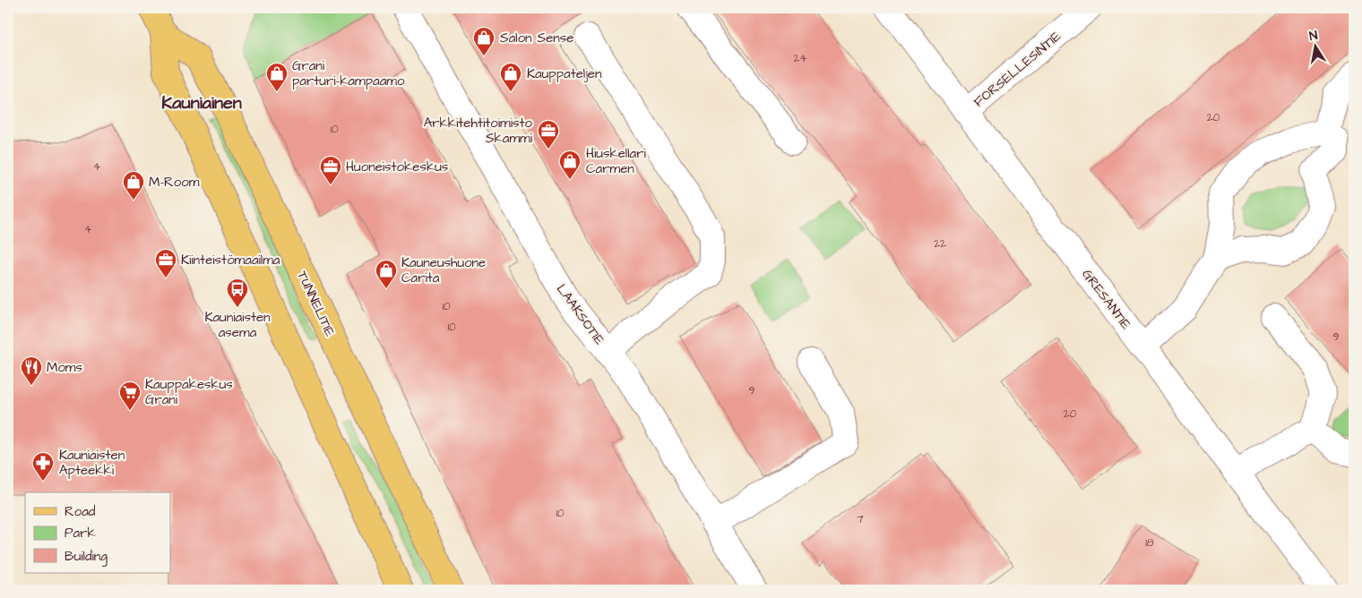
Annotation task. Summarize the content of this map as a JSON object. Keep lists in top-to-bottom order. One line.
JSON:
{"streets":{"main road":["TUNNELITIE"],"street":["FORSELLESINTIE","GRESANTIE","LAAKSOTIE"]},"crossings":[["FORSELLESINTIE","GRESANTIE"]],"districts":["Kauniainen"],"places":{"shop":["Salon Sense","Grani parturi-kampaamo","Kauppateljen","Hiuskellari Carmen","M-Room","Kauneushuone Carita"],"office":["Arkkitehtitoimisto Skammi","Huoneistokeskus","Kiinteistömaailma"],"bus stop":["Kauniaisten asema"],"restaurant":["Moms"],"supermarket":["Kauppakeskus Grani"],"pharmacy":["Kauniaisten Apteekki"]},"house_numbers":["24","20","10","4","4","22","10","10","9","9","20","10","7","18"],"legend":["Road","Park","Building"],"north":"top"}
